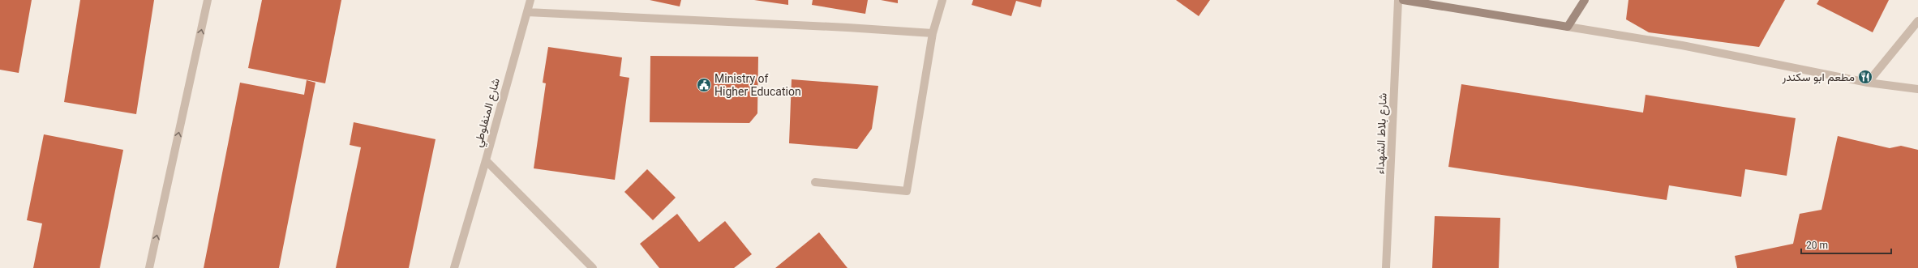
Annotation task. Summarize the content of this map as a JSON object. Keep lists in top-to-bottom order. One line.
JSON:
{"streets":{"street":["شارع المنفلوطي","شارع بلاط الشهداء"]},"places":{"restaurant":["مطعم ابو سكندر"],"public building":["Ministry of Higher Education"]},"scale_bar":"20 m"}
